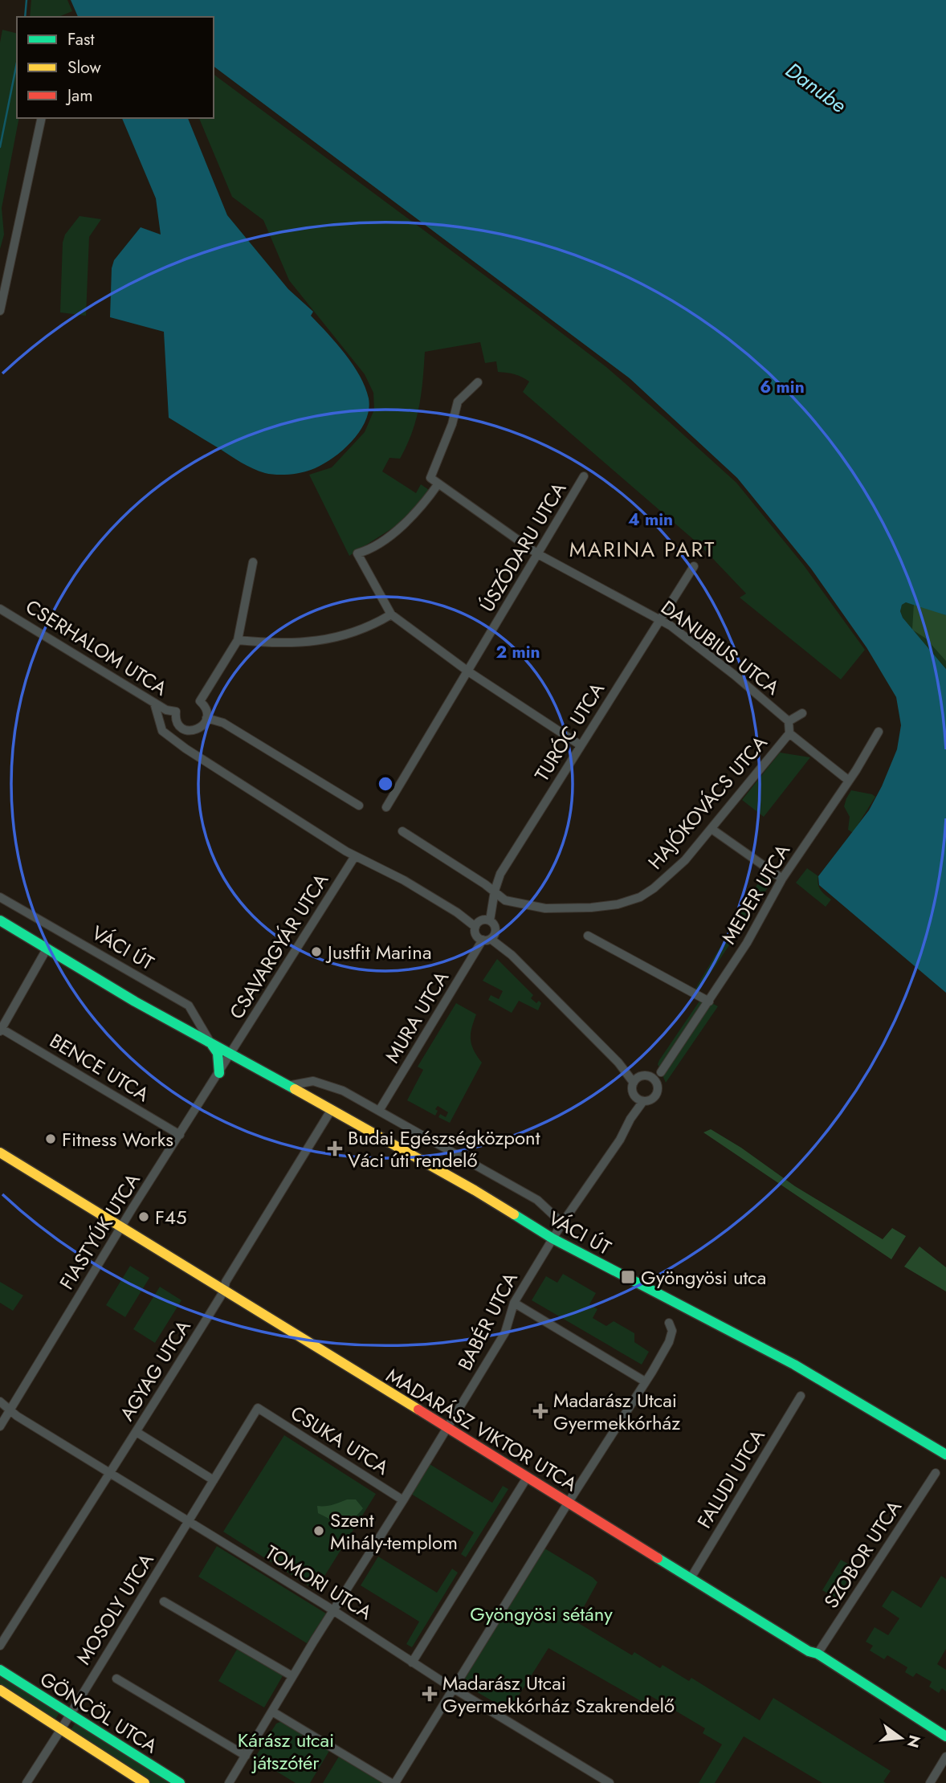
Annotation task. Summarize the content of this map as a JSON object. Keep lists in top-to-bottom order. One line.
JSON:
{"streets":{"street":["ÚSZÓDARU UTCA","CSERHALOM UTCA","DANUBIUS UTCA","TURÓC UTCA","HAJÓKOVÁCS UTCA","MEDER UTCA","CSAVARGYÁR UTCA","VÁCI ÚT","MURA UTCA","BENCE UTCA","FIASTYÚK UTCA","BABÉR UTCA","AGYAG UTCA","MADARÁSZ VIKTOR UTCA","CSUKA UTCA","FALUDI UTCA","SZOBOR UTCA","TOMORI UTCA","MOSOLY UTCA","GÖNCÖL UTCA"]},"crossings":[["ÚSZÓDARU UTCA","DANUBIUS UTCA"],["DANUBIUS UTCA","TURÓC UTCA"],["DANUBIUS UTCA","HAJÓKOVÁCS UTCA"],["TURÓC UTCA","HAJÓKOVÁCS UTCA"],["CSAVARGYÁR UTCA","VÁCI ÚT"],["CSAVARGYÁR UTCA","FIASTYÚK UTCA"],["VÁCI ÚT","MURA UTCA"],["VÁCI ÚT","FIASTYÚK UTCA"],["VÁCI ÚT","BABÉR UTCA"],["VÁCI ÚT","AGYAG UTCA"],["BENCE UTCA","FIASTYÚK UTCA"],["FIASTYÚK UTCA","MADARÁSZ VIKTOR UTCA"],["FIASTYÚK UTCA","TOMORI UTCA"],["BABÉR UTCA","MADARÁSZ VIKTOR UTCA"],["BABÉR UTCA","CSUKA UTCA"],["BABÉR UTCA","TOMORI UTCA"],["AGYAG UTCA","MADARÁSZ VIKTOR UTCA"],["AGYAG UTCA","TOMORI UTCA"],["MADARÁSZ VIKTOR UTCA","FALUDI UTCA"],["MADARÁSZ VIKTOR UTCA","SZOBOR UTCA"],["CSUKA UTCA","MOSOLY UTCA"],["TOMORI UTCA","MOSOLY UTCA"],["MOSOLY UTCA","GÖNCÖL UTCA"]],"districts":["MARINA PART"],"water":["Danube"],"parks":["Gyöngyösi sétány","Kárász utcai játszótér"],"places":{"other":["Justfit Marina","Fitness Works","F45","Szent Mihály-templom"],"health":["Budai Egészségközpont Váci úti rendelő","Madarász Utcai Gyermekkórház","Madarász Utcai Gyermekkórház Szakrendelő"],"transit":["Gyöngyösi utca"]},"legend":["Fast","Slow","Jam"],"north":"right","rings":["6 min","4 min","2 min"]}
